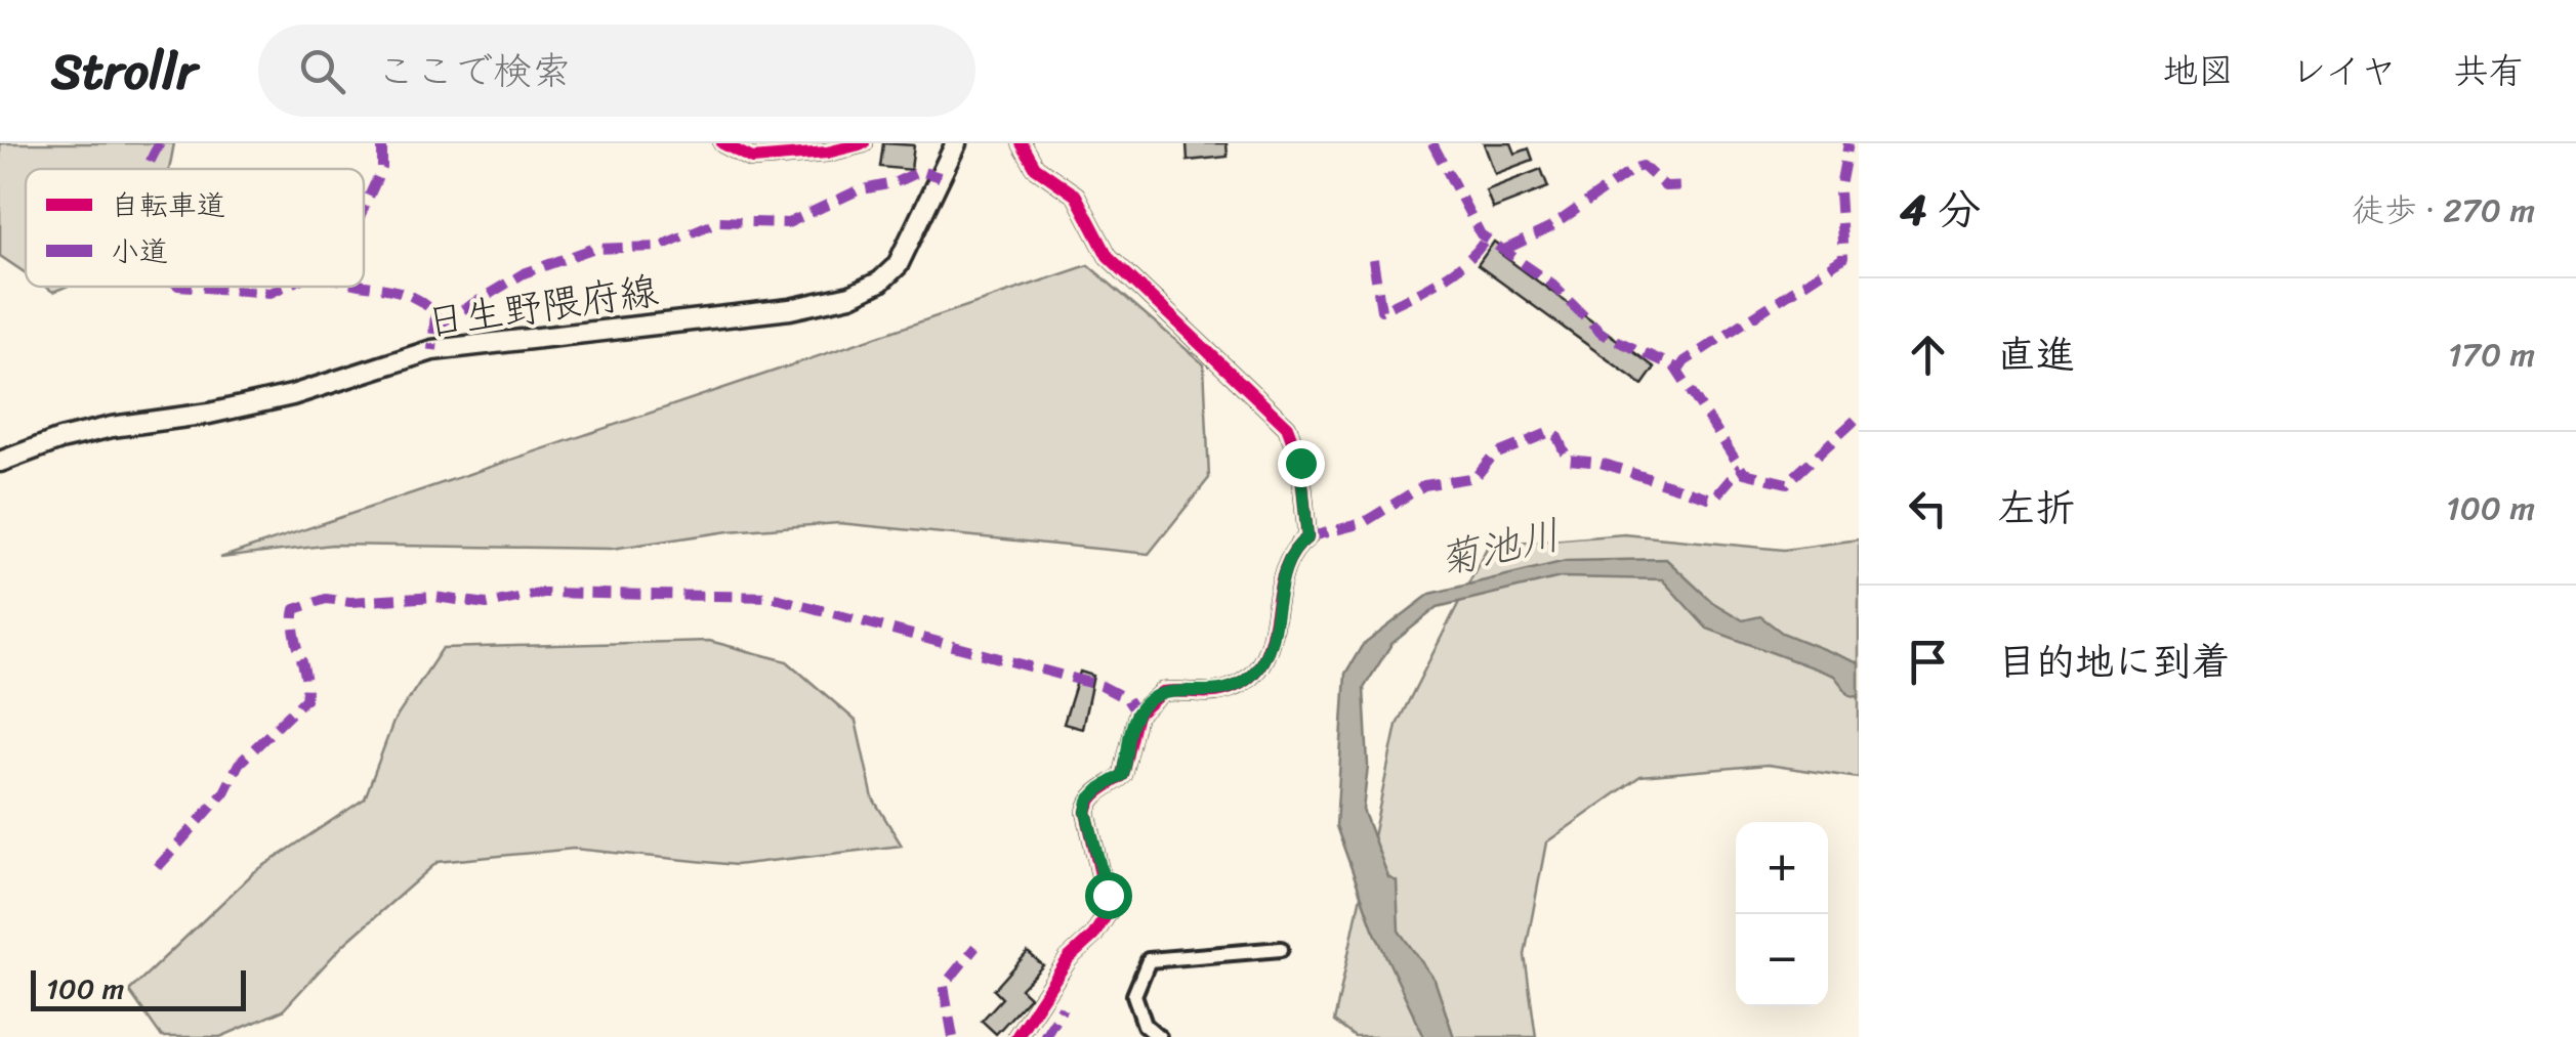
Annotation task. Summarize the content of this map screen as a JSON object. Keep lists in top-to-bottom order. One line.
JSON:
{"streets":{"main road":["日生野隈府線"]},"water":["菊池川"],"legend":["自転車道","小道"],"scale_bar":"100 m","page":{"header":"Strollr","search":"ここで検索","nav":["地図","レイヤ","共有"],"heading":["4 分","徒歩 · 270 m"],"list":[["直進","170 m"],["左折","100 m"],"目的地に到着"],"map_buttons":["+","−"],"scale":"100 m"}}
